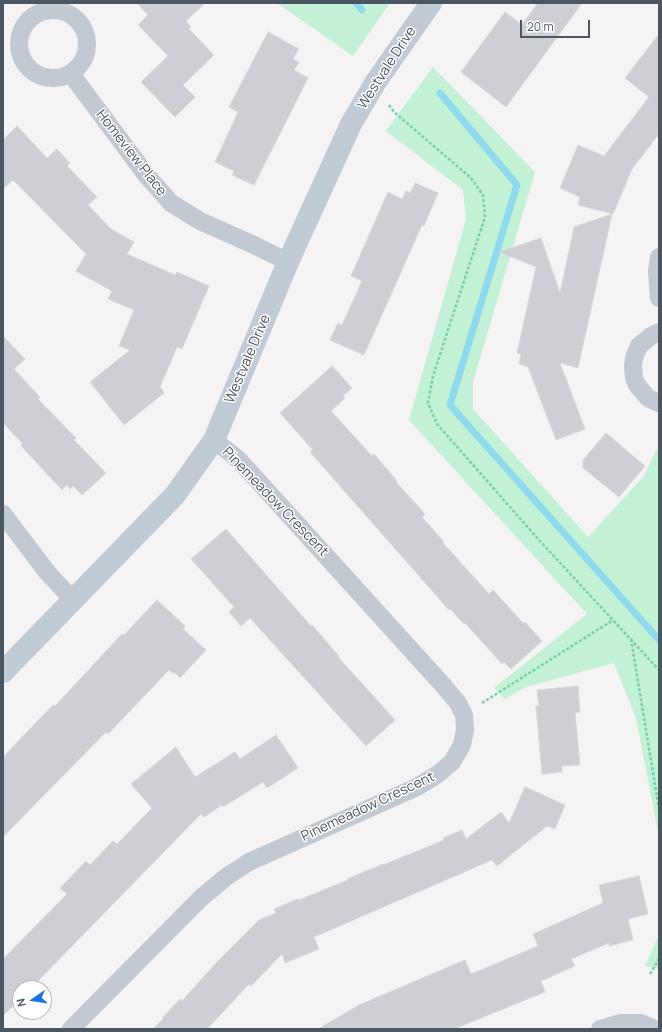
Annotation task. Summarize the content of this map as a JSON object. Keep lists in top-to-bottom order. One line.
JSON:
{"streets":{"street":["Westvale Drive","Homeview Place","Pinemeadow Crescent"]},"crossings":[["Westvale Drive","Homeview Place"],["Westvale Drive","Pinemeadow Crescent"]],"scale_bar":"20 m","north":"left"}
